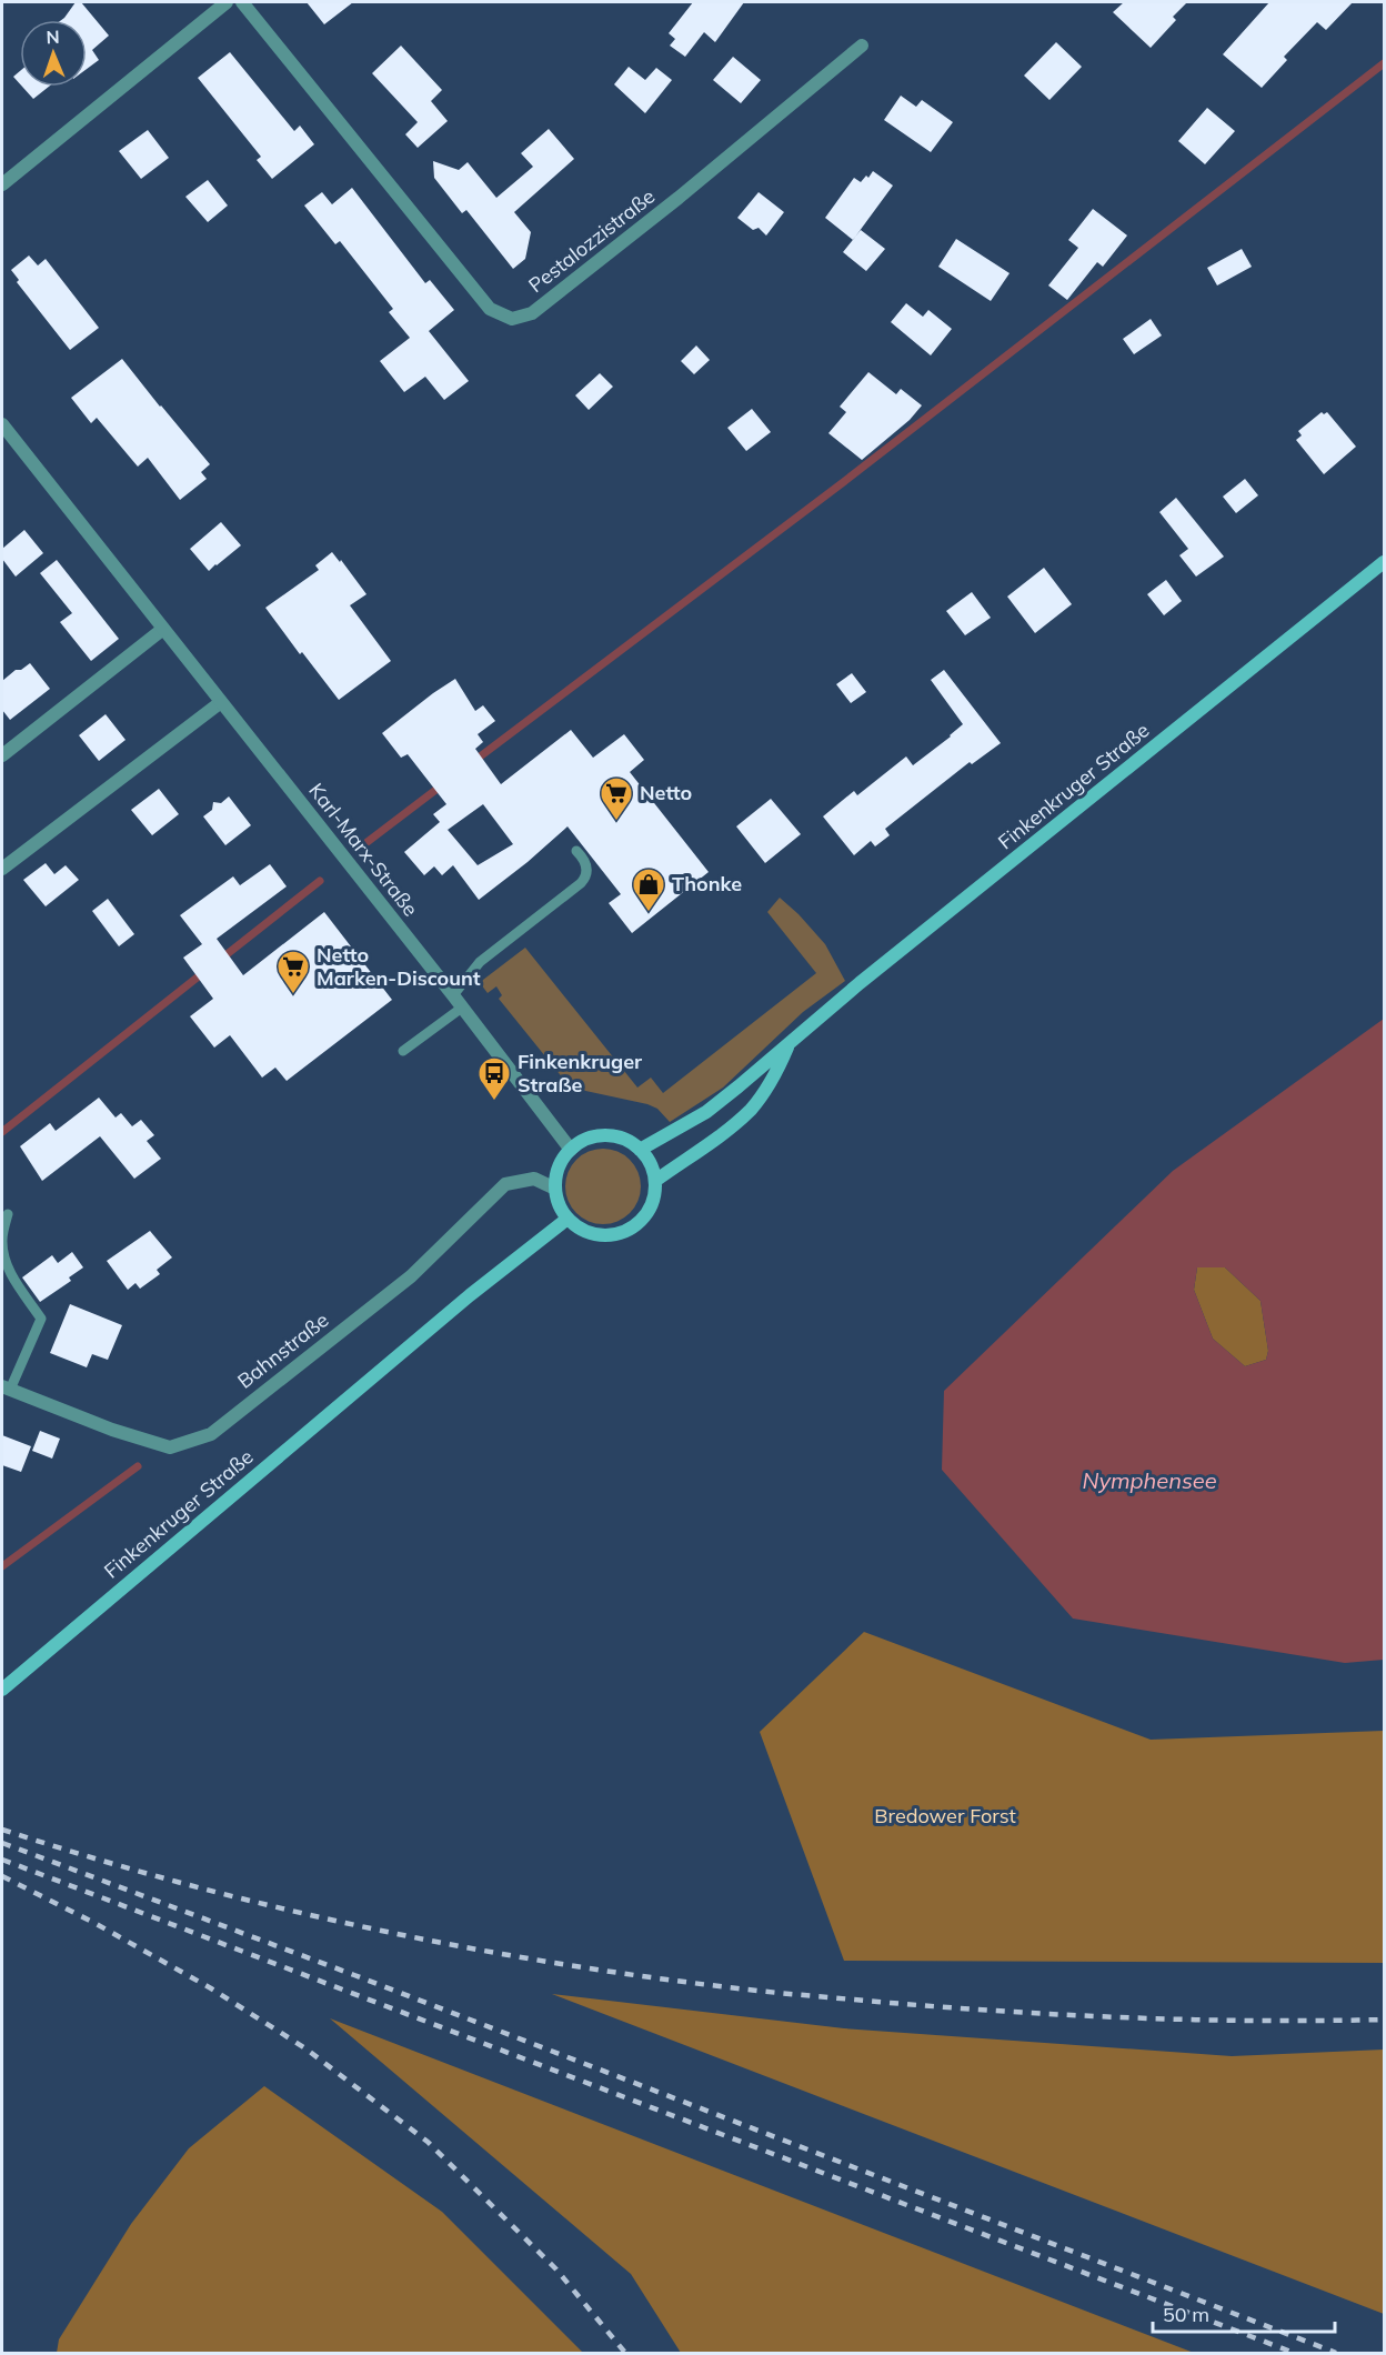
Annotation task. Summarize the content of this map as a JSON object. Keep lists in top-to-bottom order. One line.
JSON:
{"streets":{"main road":["Finkenkruger Straße"],"street":["Pestalozzistraße","Karl-Marx-Straße","Bahnstraße"]},"crossings":[["Finkenkruger Straße","Karl-Marx-Straße"],["Finkenkruger Straße","Bahnstraße"],["Karl-Marx-Straße","Bahnstraße"]],"water":["Nymphensee"],"parks":["Bredower Forst"],"places":{"supermarket":["Netto","Netto Marken-Discount"],"shop":["Thonke"],"bus stop":["Finkenkruger Straße"]},"scale_bar":"50 m","north":"top"}
